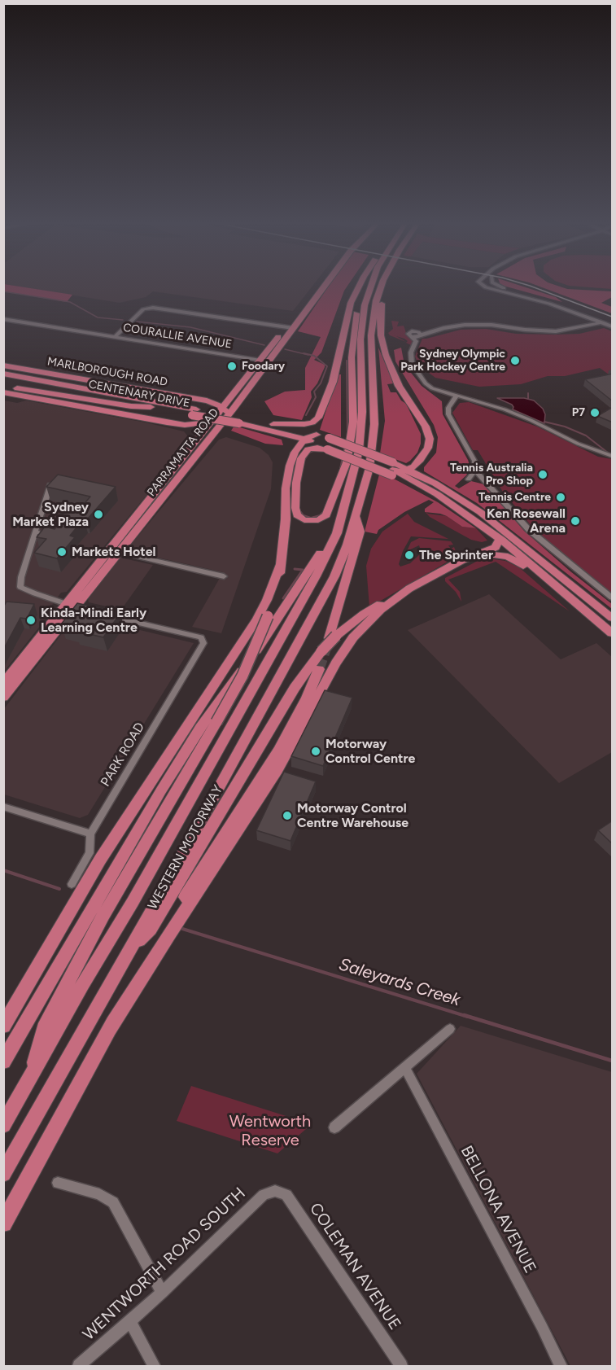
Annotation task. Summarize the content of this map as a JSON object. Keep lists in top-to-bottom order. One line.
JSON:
{"streets":{"highway":["MARLBOROUGH ROAD","CENTENARY DRIVE","PARRAMATTA ROAD","WESTERN MOTORWAY"],"street":["COURALLIE AVENUE","PARK ROAD","BELLONA AVENUE","WENTWORTH ROAD SOUTH","COLEMAN AVENUE"]},"crossings":[["COURALLIE AVENUE","PARRAMATTA ROAD"],["MARLBOROUGH ROAD","PARRAMATTA ROAD"],["WENTWORTH ROAD SOUTH","COLEMAN AVENUE"]],"water":["Saleyards Creek"],"parks":["Wentworth Reserve"],"places":["Sydney Olympic Park Hockey Centre","Foodary","P7","Tennis Australia Pro Shop","Tennis Centre","Sydney Market Plaza","Ken Rosewall Arena","Markets Hotel","The Sprinter","Kinda-Mindi Early Learning Centre","Motorway Control Centre","Motorway Control Centre Warehouse"]}
